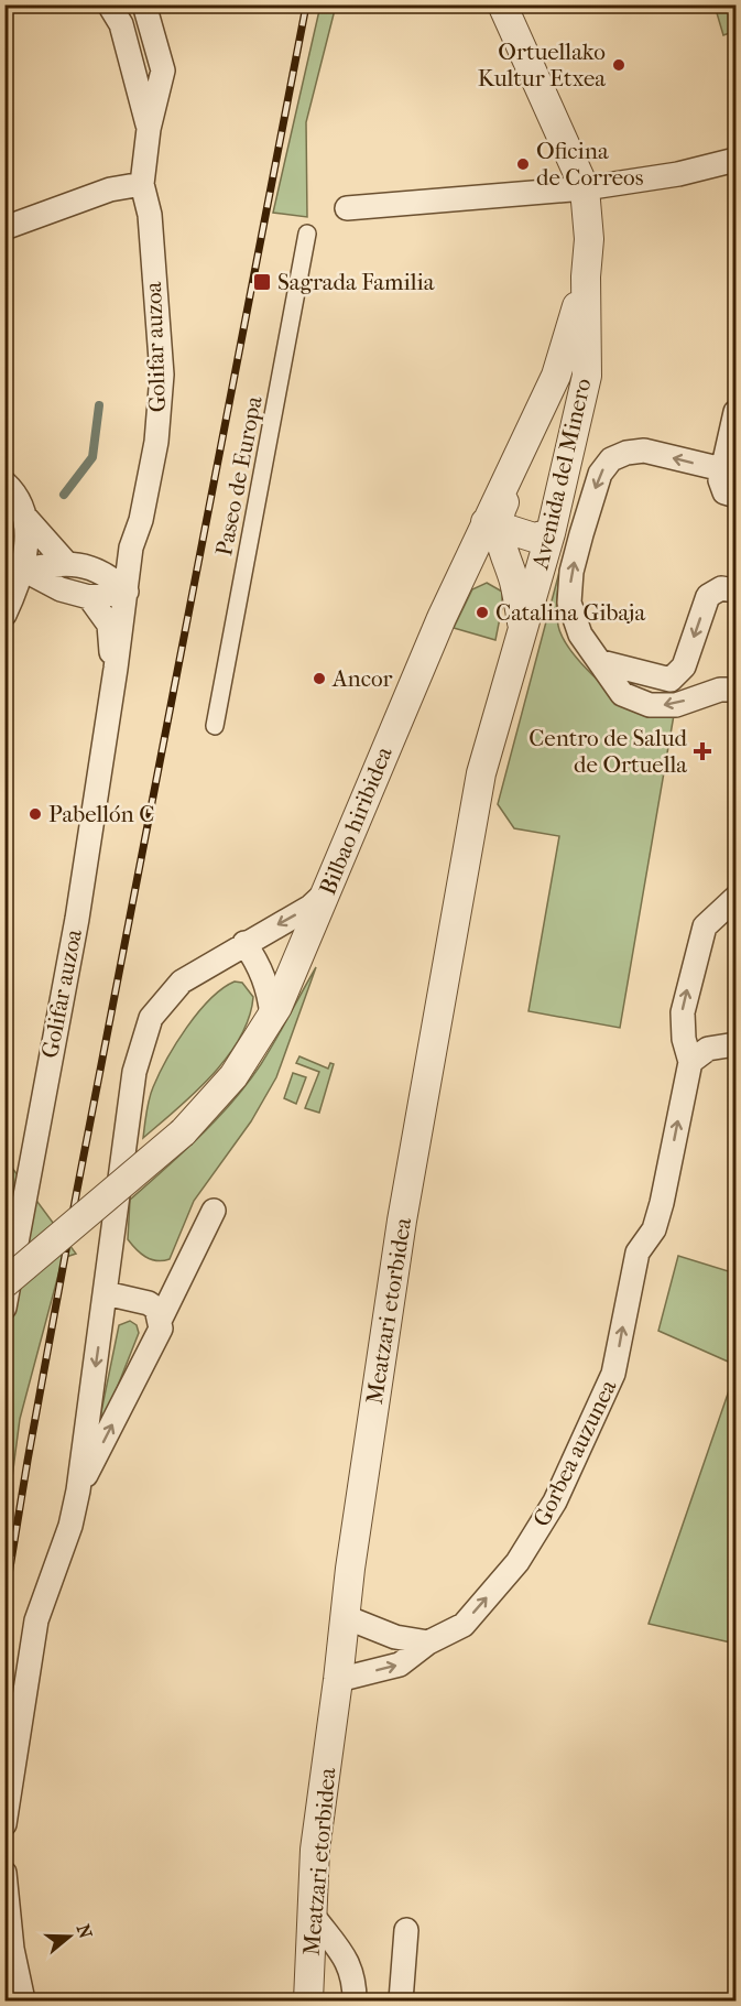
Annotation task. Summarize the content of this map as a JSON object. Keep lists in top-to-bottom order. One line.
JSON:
{"streets":{"street":["Golifar auzoa","Avenida del Minero","Paseo de Europa","Bilbao hiribidea","Meatzari etorbidea","Gorbea auzunea"]},"crossings":[["Avenida del Minero","Bilbao hiribidea"],["Avenida del Minero","Meatzari etorbidea"],["Meatzari etorbidea","Gorbea auzunea"]],"one_way":["Gorbea auzunea"],"places":{"other":["Ortuellako Kultur Etxea","Oficina de Correos","Catalina Gibaja","Ancor","Pabellón C"],"transit":["Sagrada Familia"],"health":["Centro de Salud de Ortuella"]},"north":"right"}
